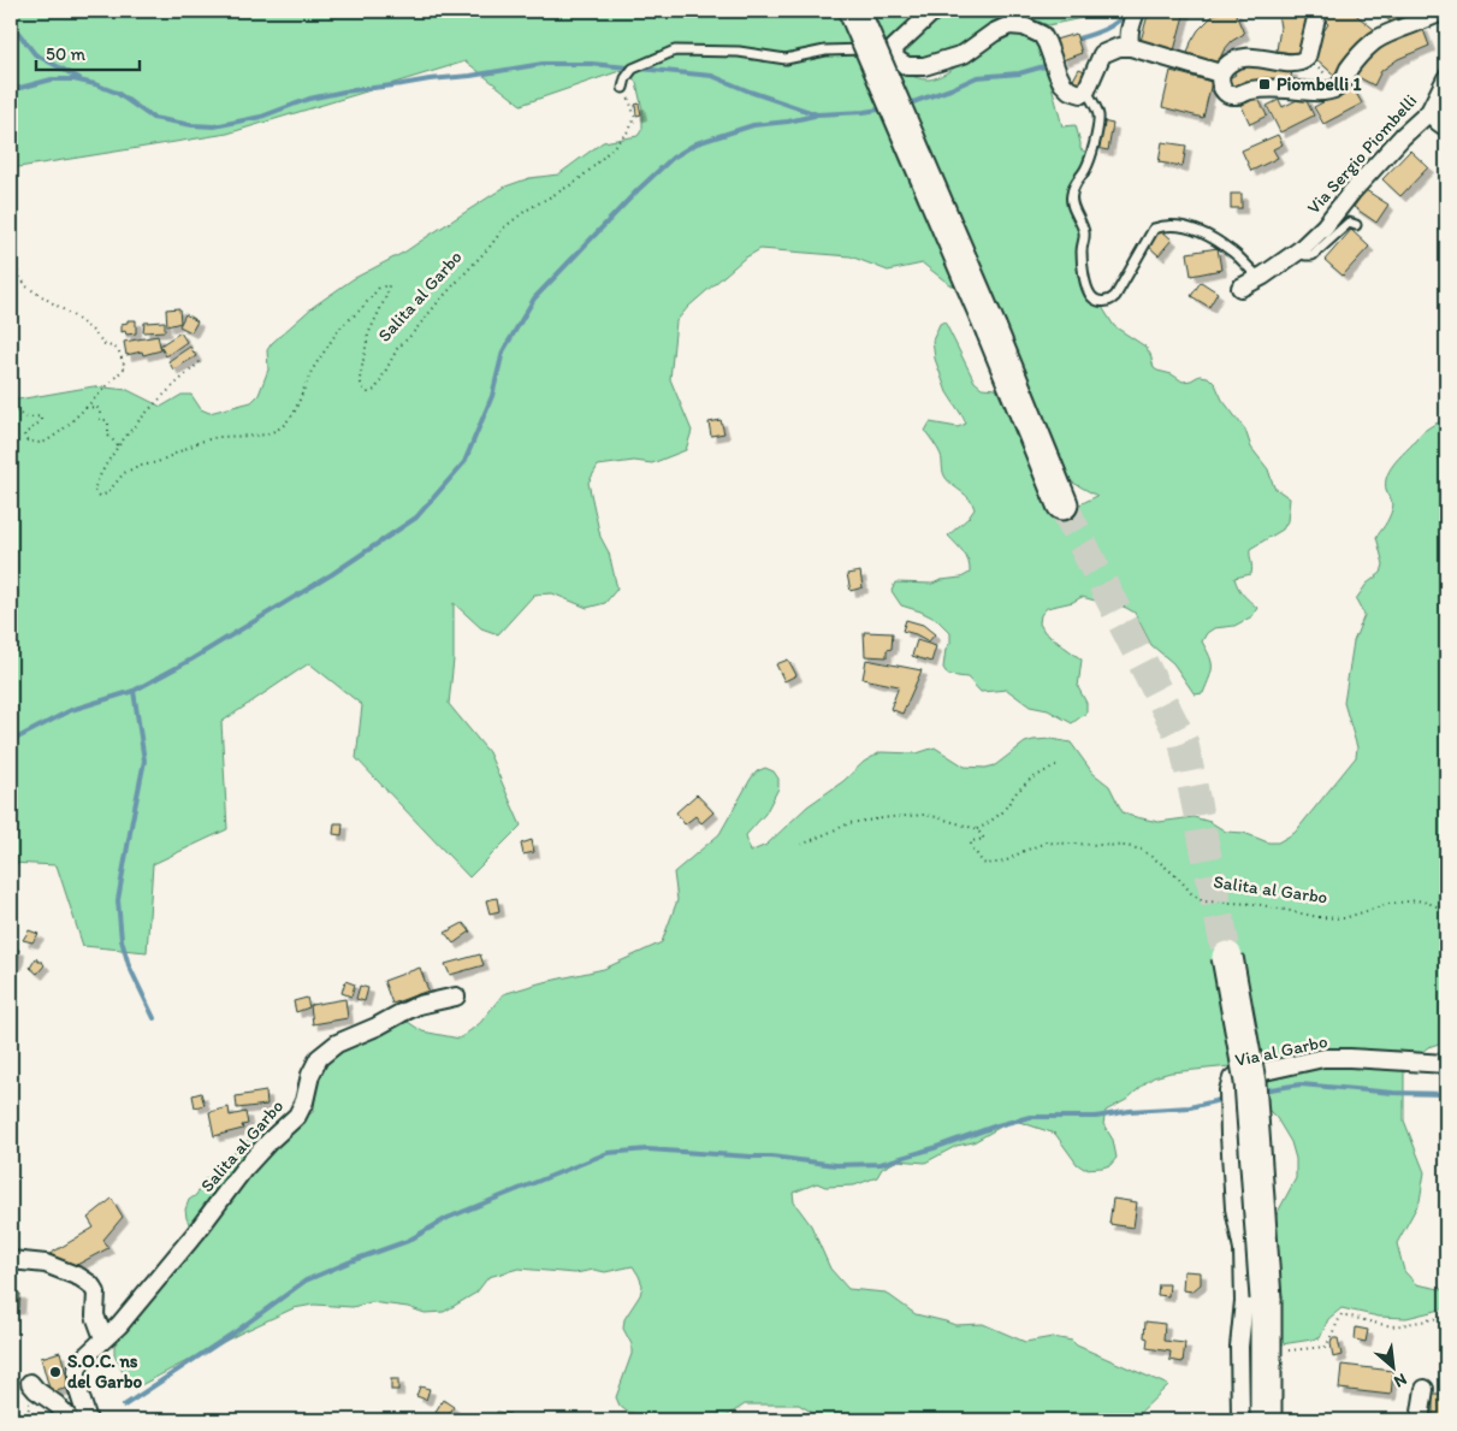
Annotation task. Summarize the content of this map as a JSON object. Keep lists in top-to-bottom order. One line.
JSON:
{"streets":{"street":["Via Sergio Piombelli","Salita al Garbo","Via al Garbo"]},"places":{"transit":["Piombelli 1"],"other":["S.O.C. ns del Garbo"]},"scale_bar":"50 m","north":"bottom right"}
